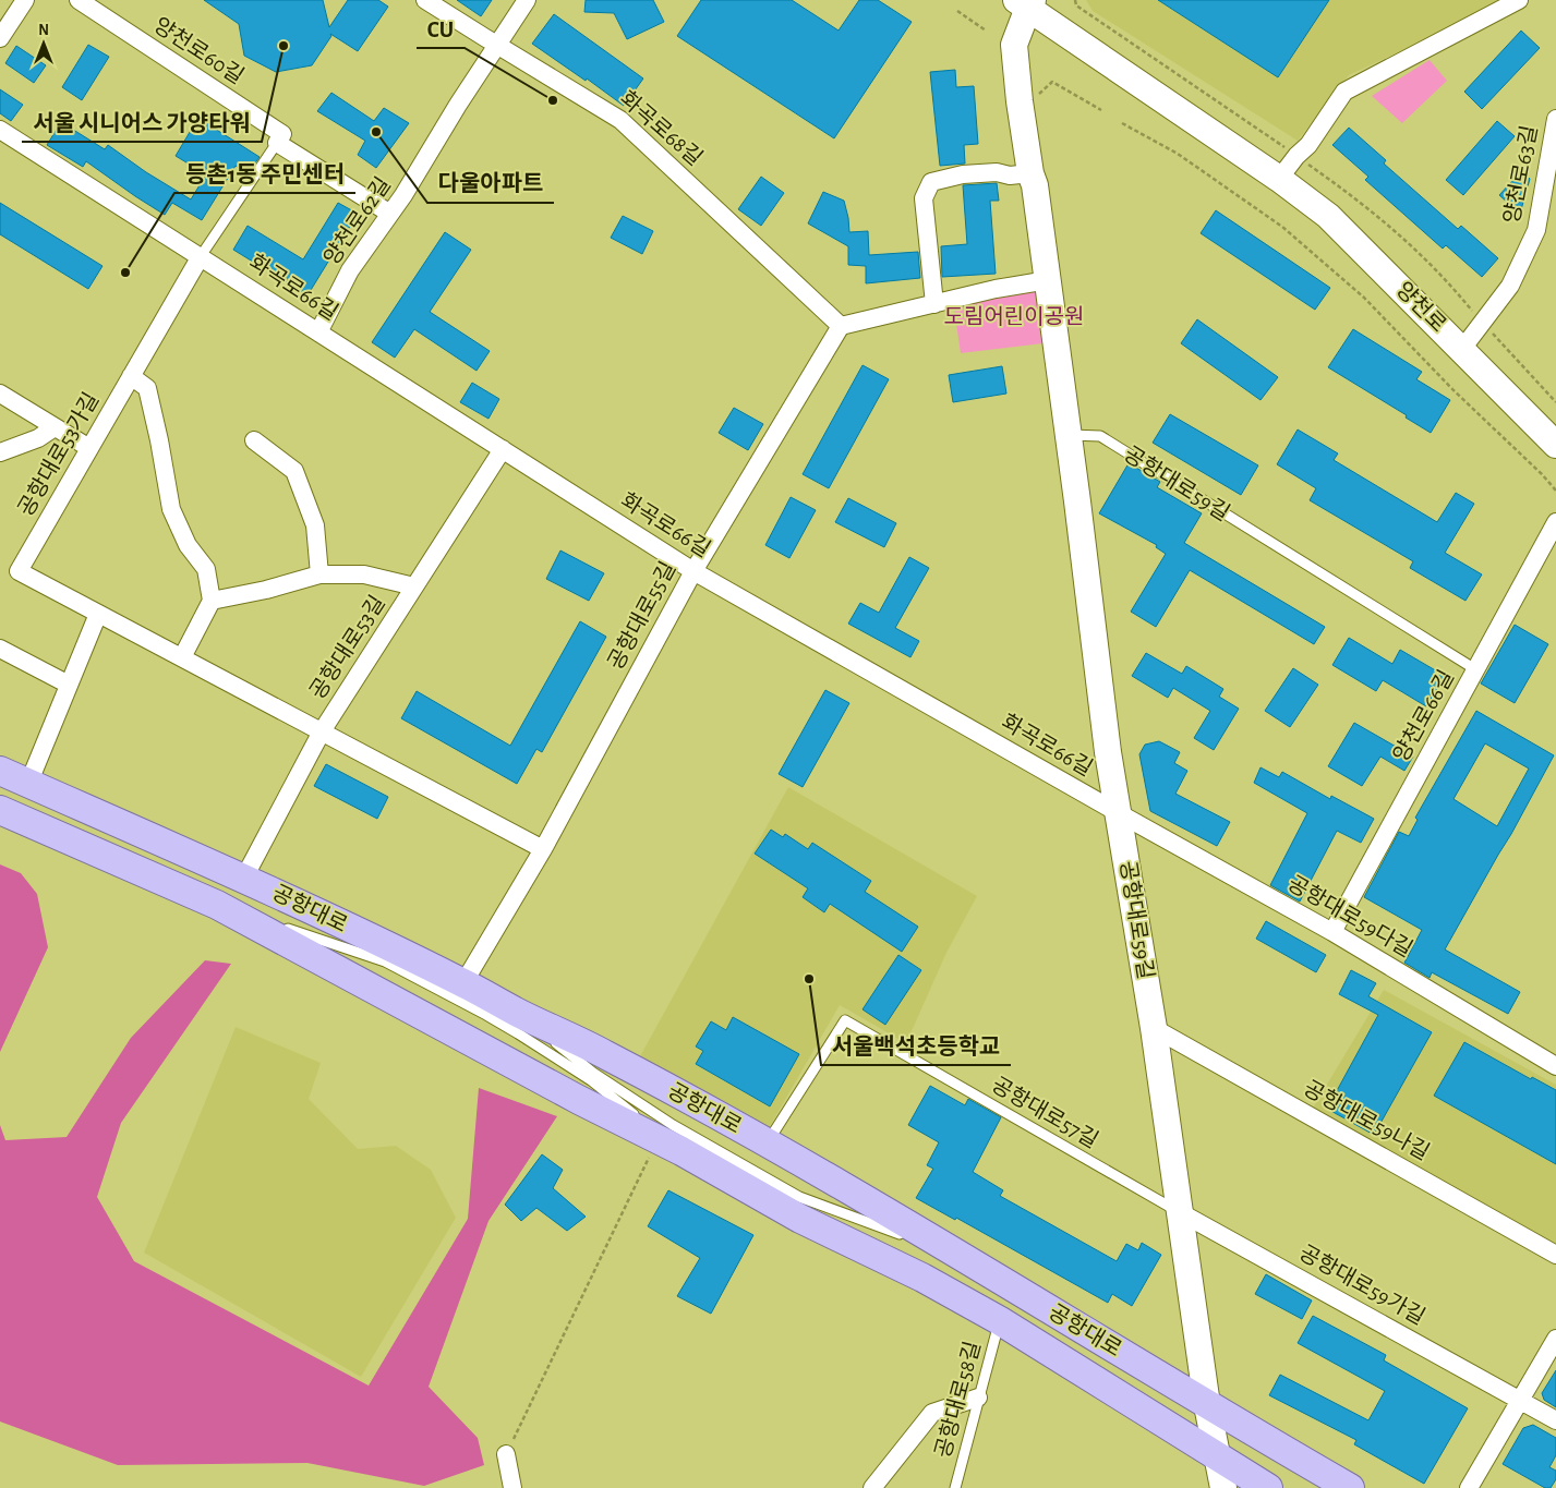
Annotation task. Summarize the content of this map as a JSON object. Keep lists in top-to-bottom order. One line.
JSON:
{"streets":{"main road":["양천로","공항대로59길","공항대로"],"street":["양천로60길","화곡로68길","양천로63길","양천로62길","화곡로66길","공항대로53가길","공항대로55길","공항대로53길","양천로66길","공항대로59다길","공항대로59나길","공항대로59가길"],"lane":["공항대로57길","공항대로58길"]},"crossings":[["화곡로68길","양천로62길"],["화곡로68길","공항대로55길"],["양천로63길","양천로"],["양천로62길","화곡로66길"],["화곡로66길","공항대로53가길"],["화곡로66길","공항대로59길"],["화곡로66길","공항대로55길"],["화곡로66길","공항대로53길"],["화곡로66길","공항대로59다길"],["양천로","공항대로59길"],["공항대로53가길","공항대로53길"],["공항대로59길","양천로66길"],["공항대로59길","공항대로"],["공항대로59길","공항대로59다길"],["공항대로59길","공항대로57길"],["공항대로59길","공항대로59나길"],["공항대로59길","공항대로59가길"],["공항대로55길","공항대로"],["공항대로53길","공항대로"],["양천로66길","공항대로59다길"],["공항대로","공항대로57길"],["공항대로","공항대로58길"],["공항대로57길","공항대로59가길"]],"parks":["도림어린이공원"],"places":["서울 시니어스 가양타워","CU","다울아파트","등촌1동 주민센터","서울백석초등학교"],"north":"top"}
